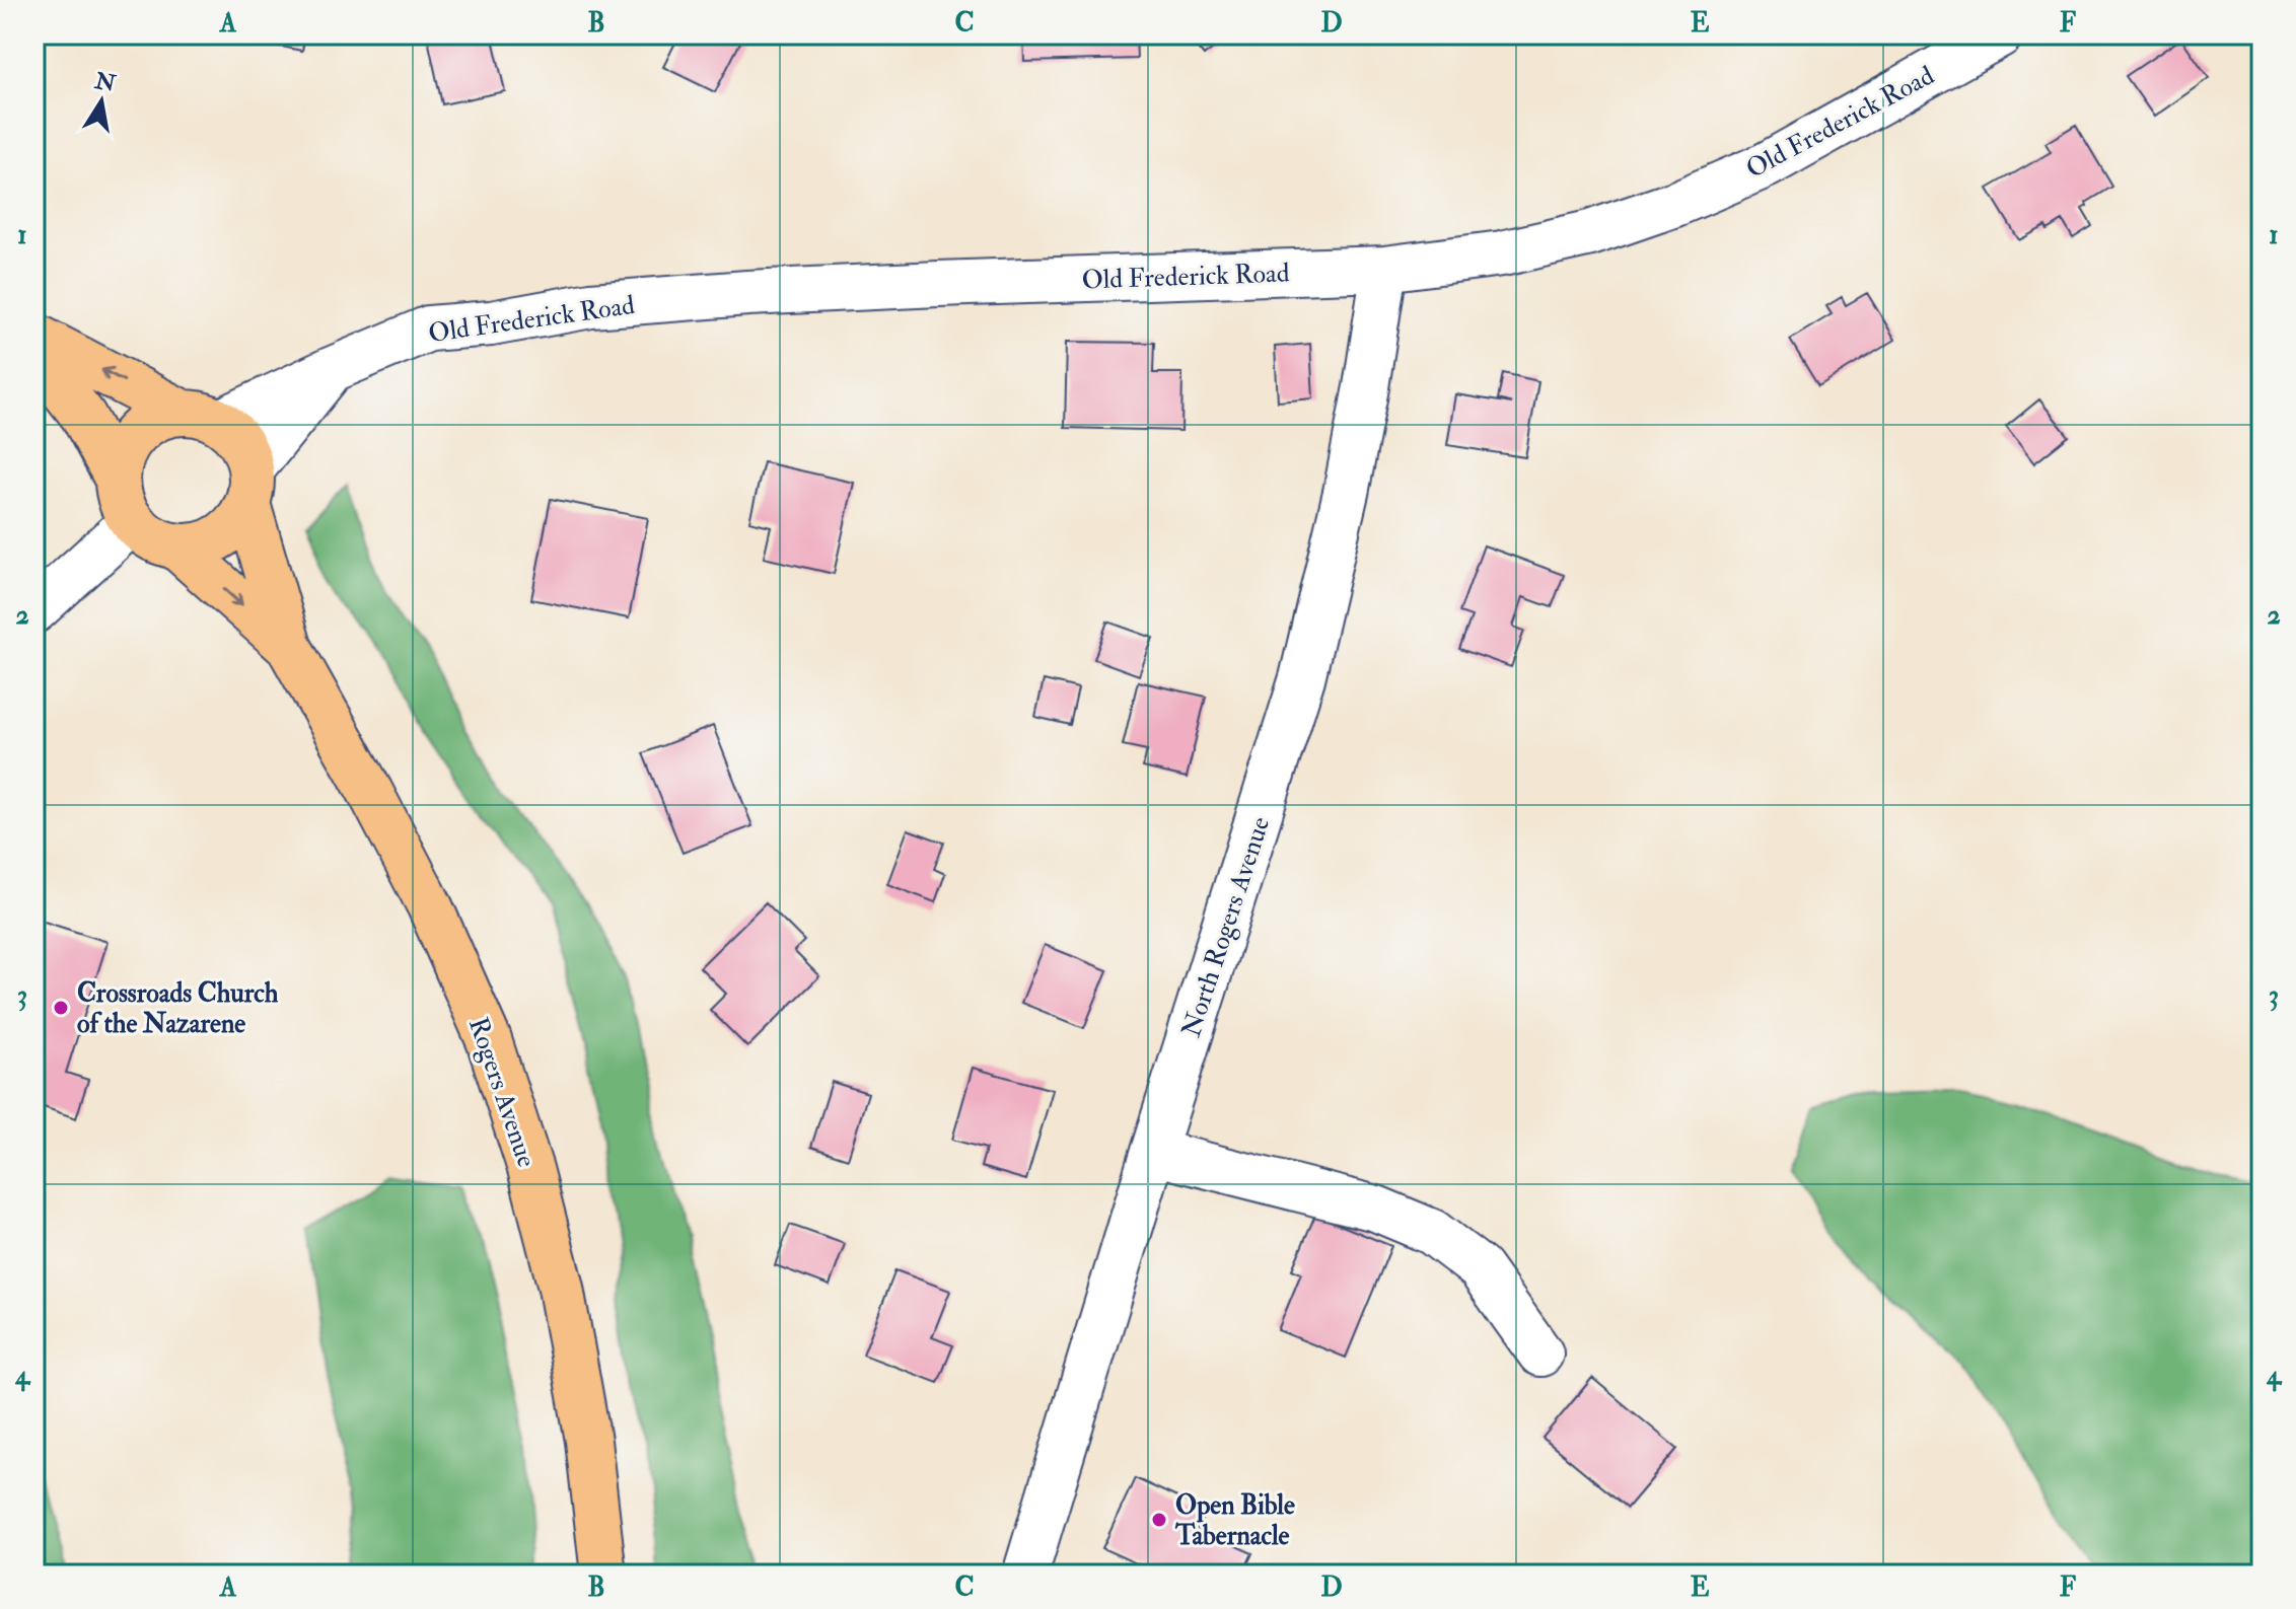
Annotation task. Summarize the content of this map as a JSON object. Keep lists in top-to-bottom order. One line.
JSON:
{"streets":{"main road":["Rogers Avenue"],"street":["Old Frederick Road","North Rogers Avenue"]},"crossings":[["Old Frederick Road","North Rogers Avenue"],["Old Frederick Road","Rogers Avenue"]],"places":["Crossroads Church of the Nazarene","Open Bible Tabernacle"],"north":"top","grid":{"columns":["A","B","C","D","E","F"],"rows":["1","2","3","4"]}}
